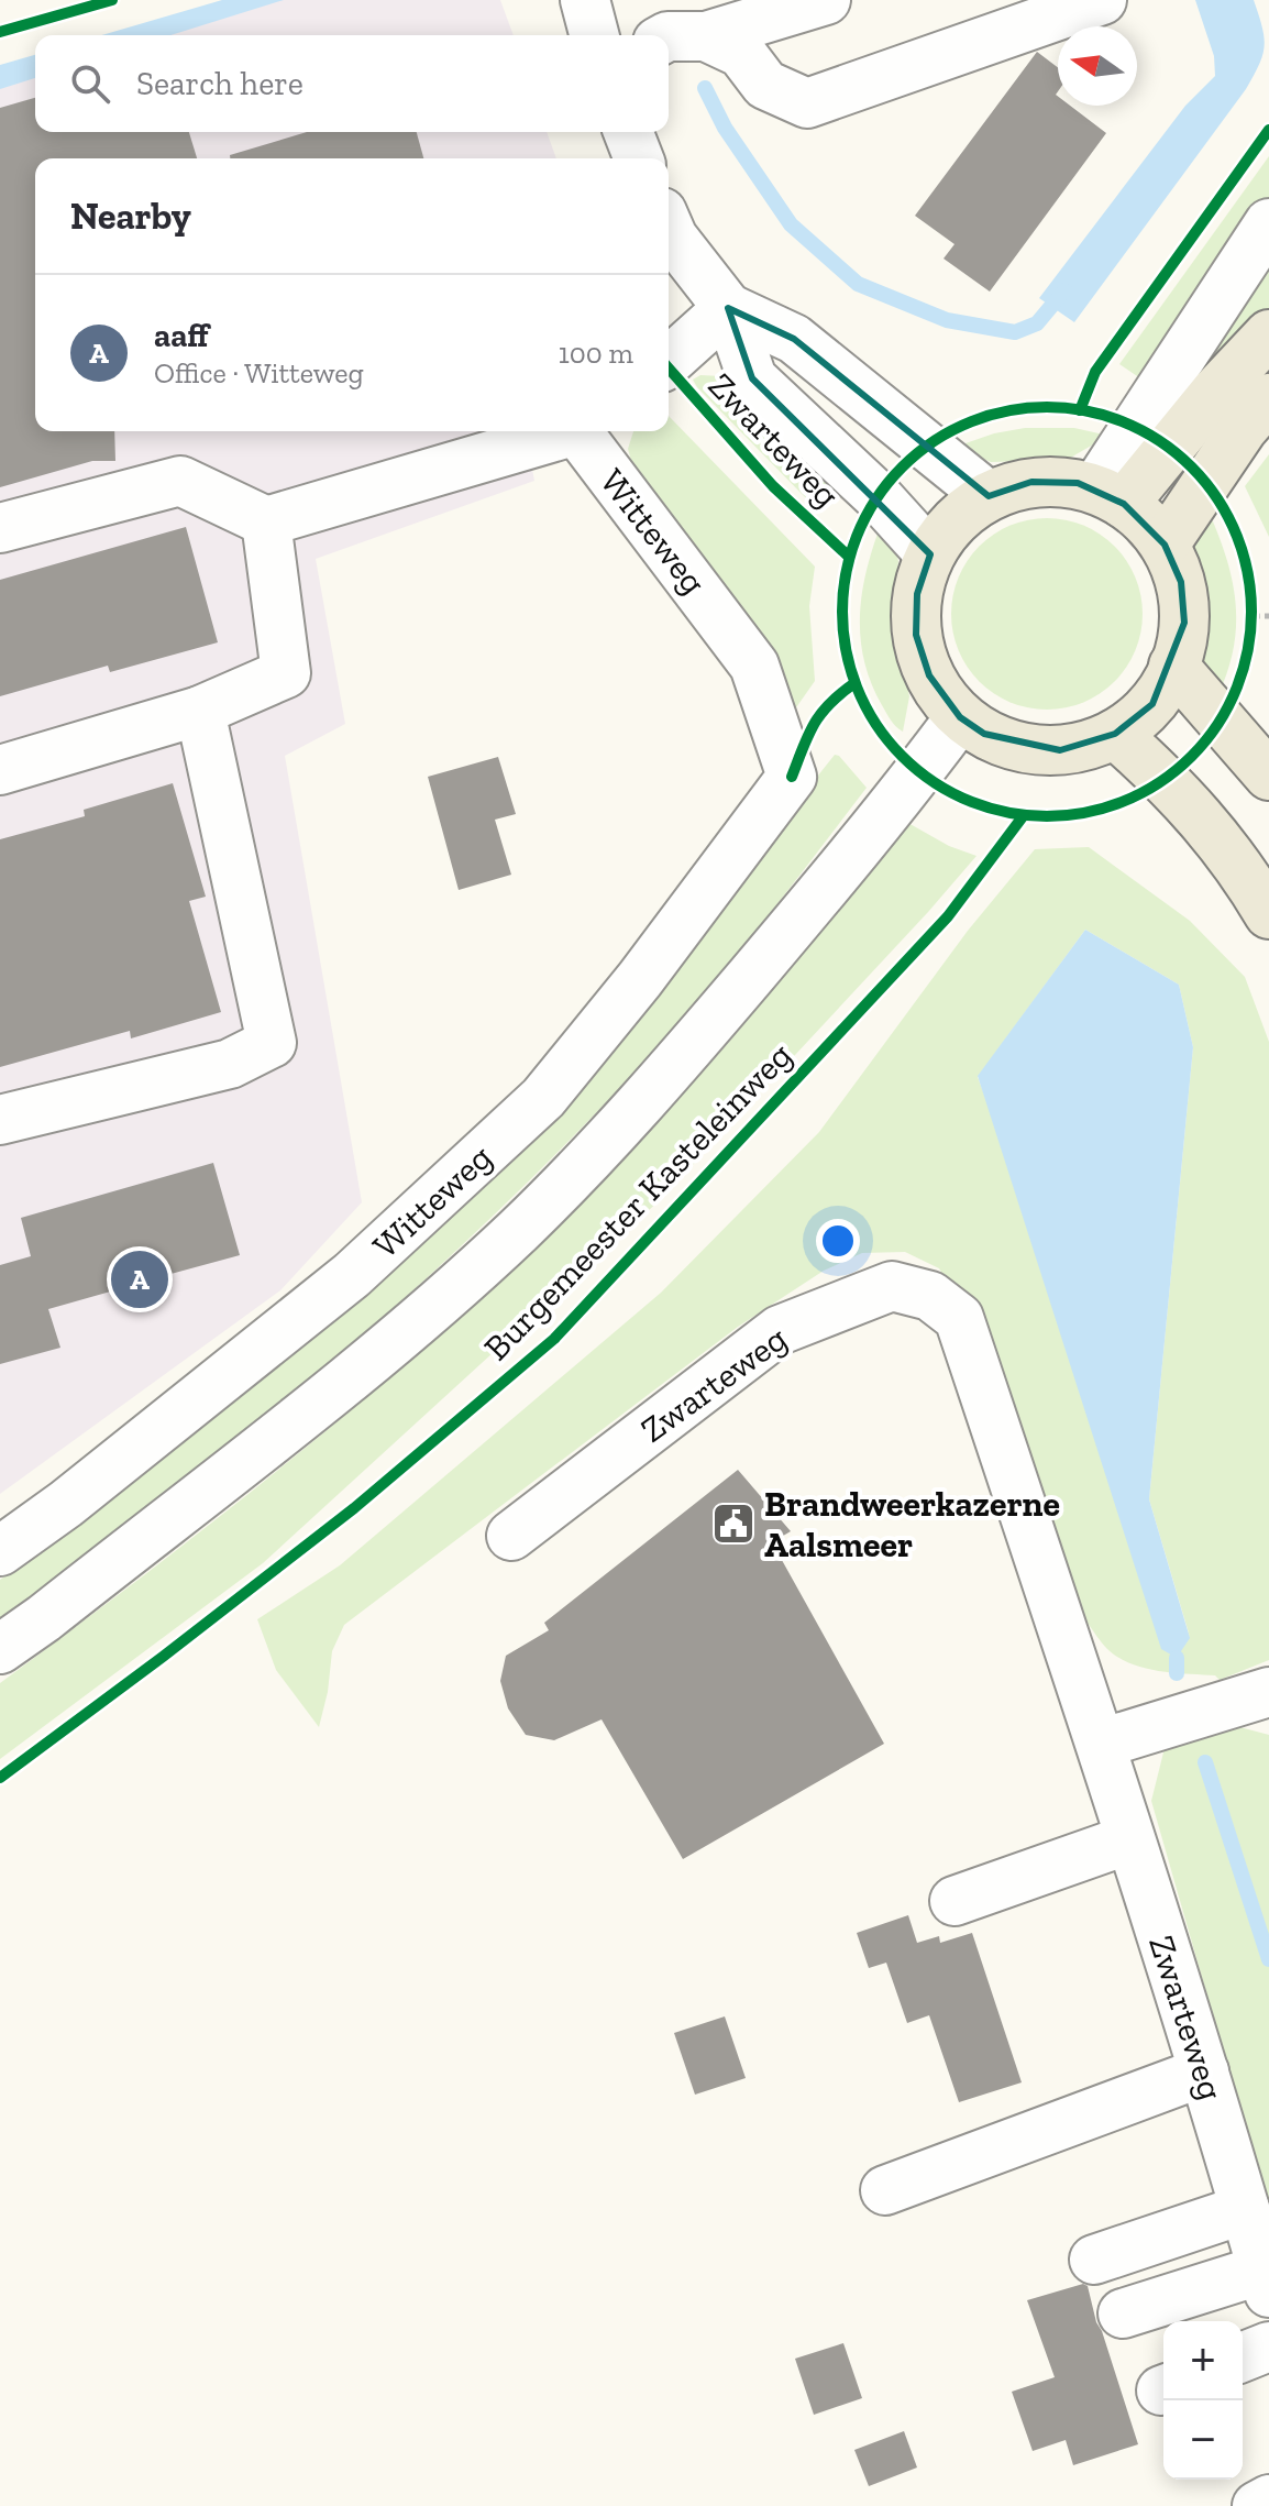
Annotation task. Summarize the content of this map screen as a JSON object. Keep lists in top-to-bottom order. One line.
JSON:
{"streets":{"street":["Zwarteweg","Witteweg","Burgemeester Kasteleinweg"]},"crossings":[["Zwarteweg","Burgemeester Kasteleinweg"]],"places":{"public building":["Brandweerkazerne Aalsmeer"]},"north":"left","page":{"search":"Search here","heading":"Nearby","list":[{"mark":"A","name":"aaff","note":"Office · Witteweg","value":"100 m"}],"pins":"A","map_buttons":["+","−"]}}
